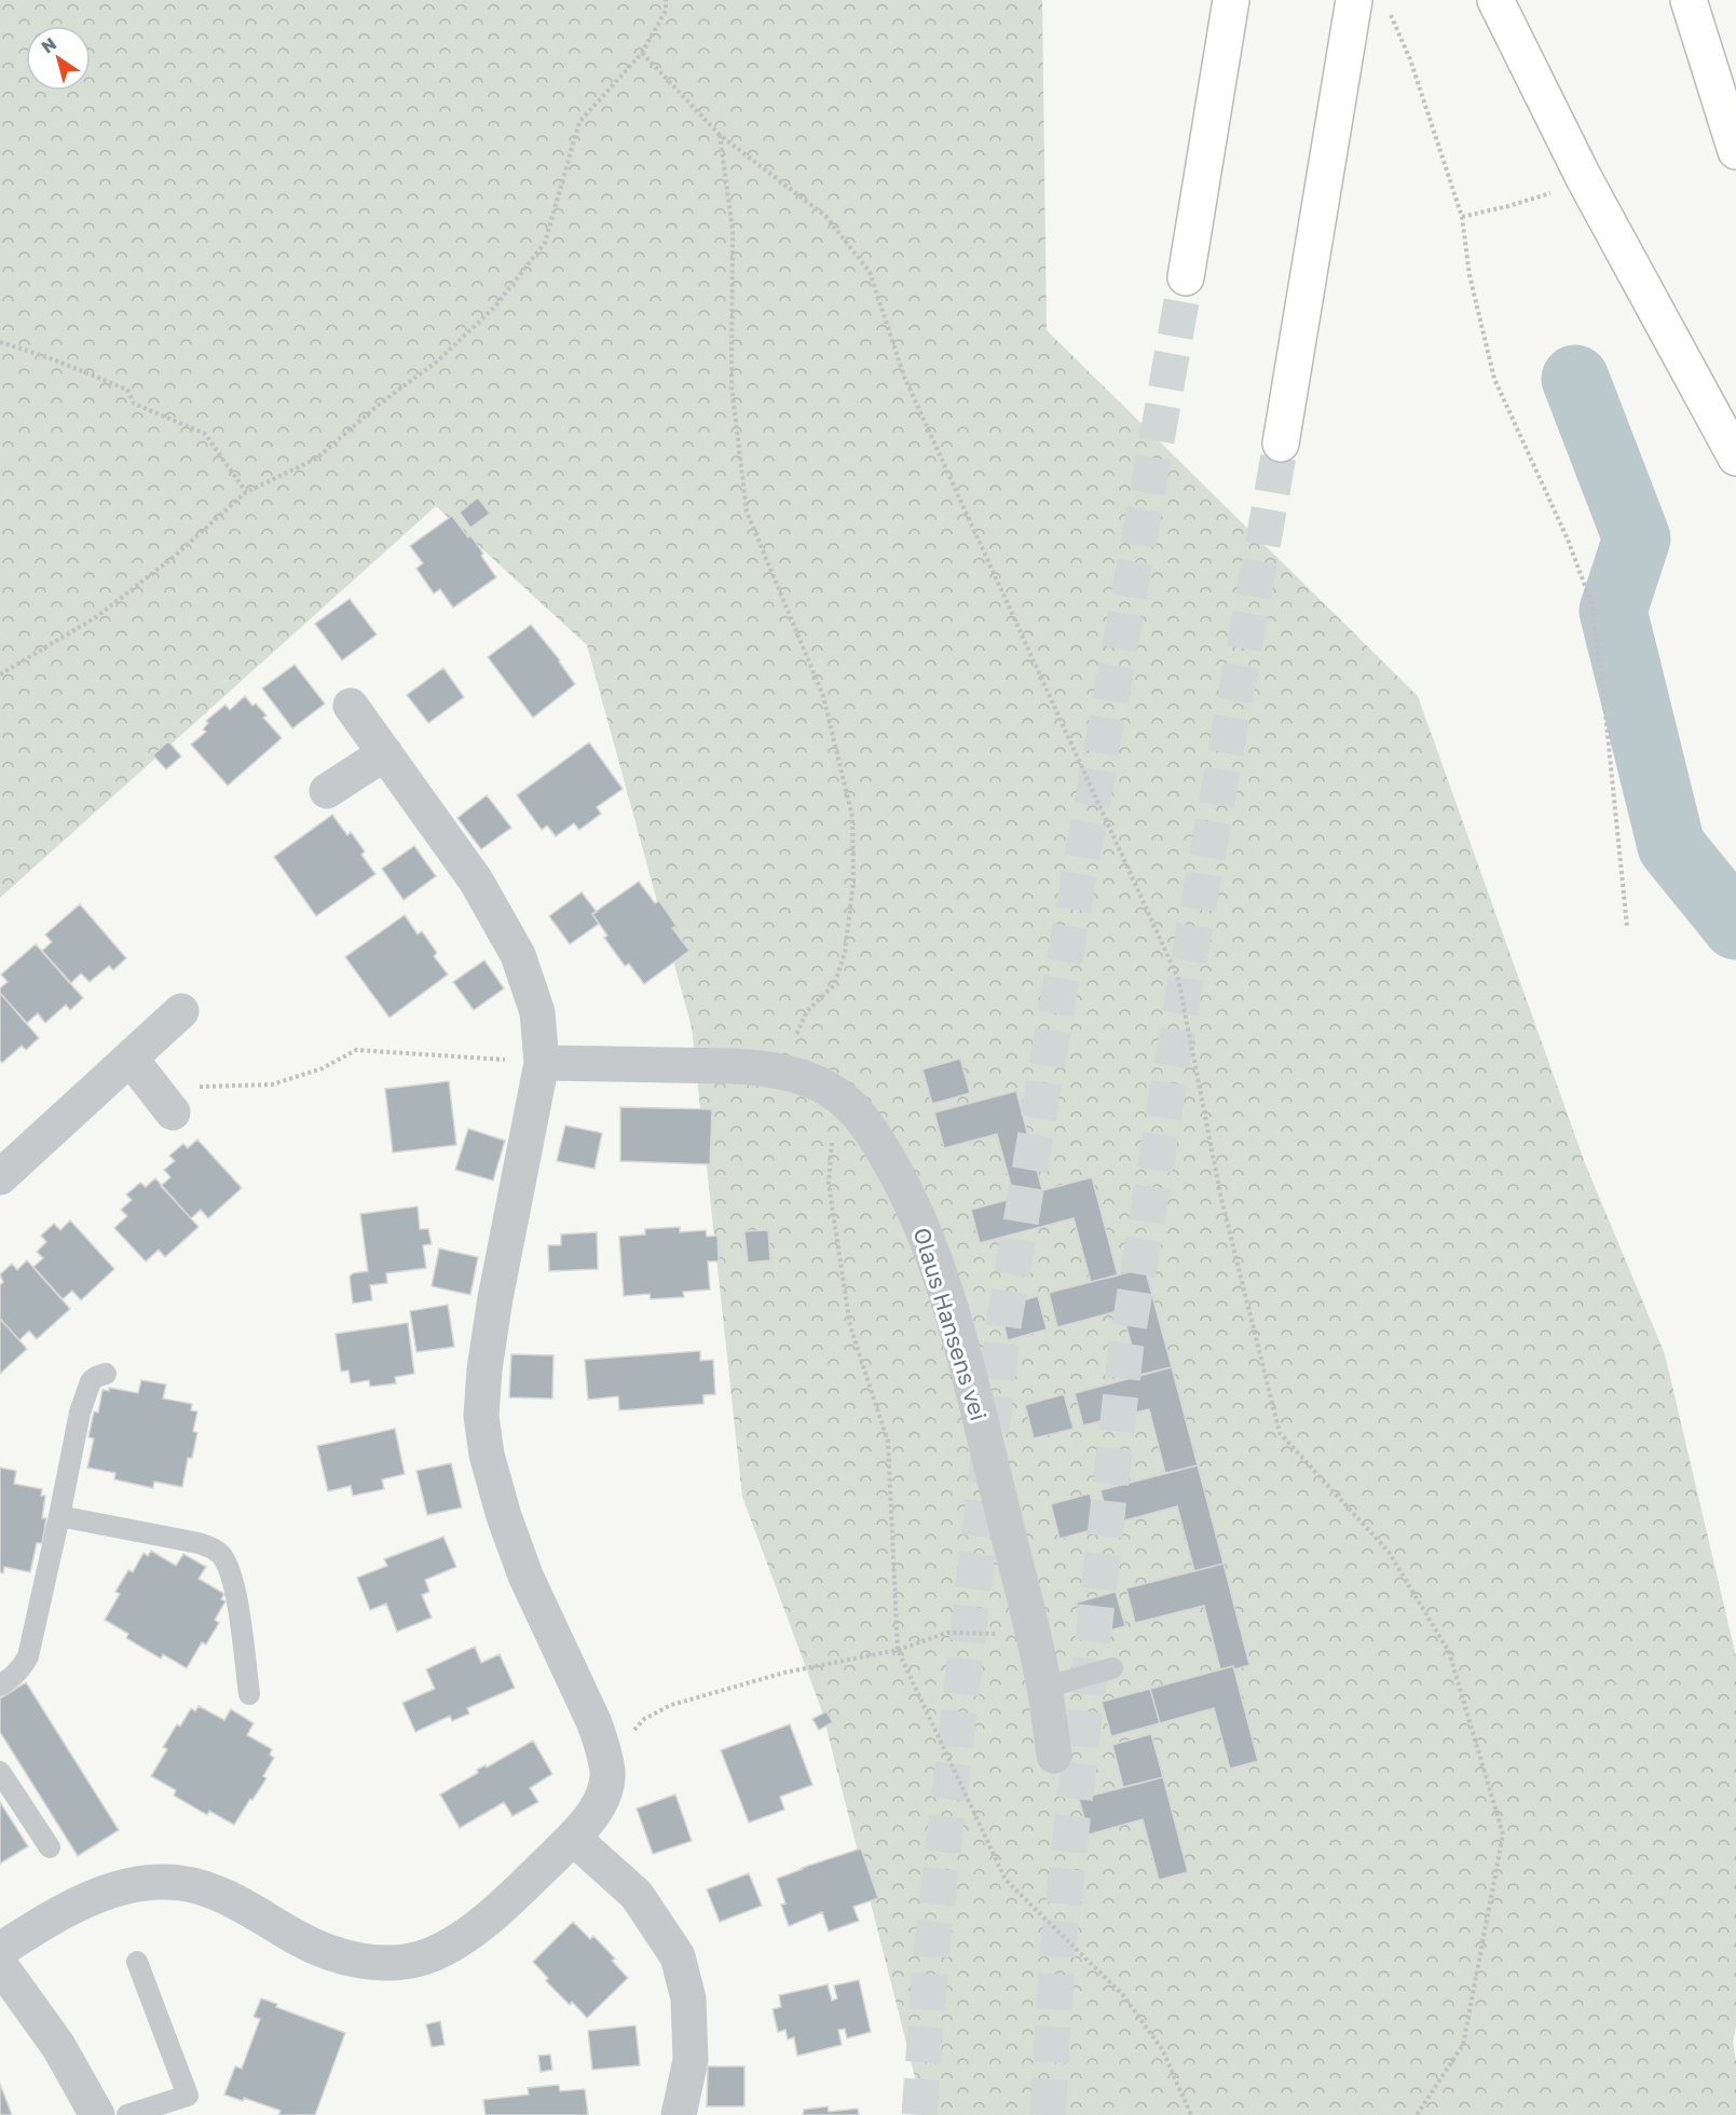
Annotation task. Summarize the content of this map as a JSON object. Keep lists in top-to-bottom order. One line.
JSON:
{"streets":{"street":["Olaus Hansens vei"]},"north":"top left"}
